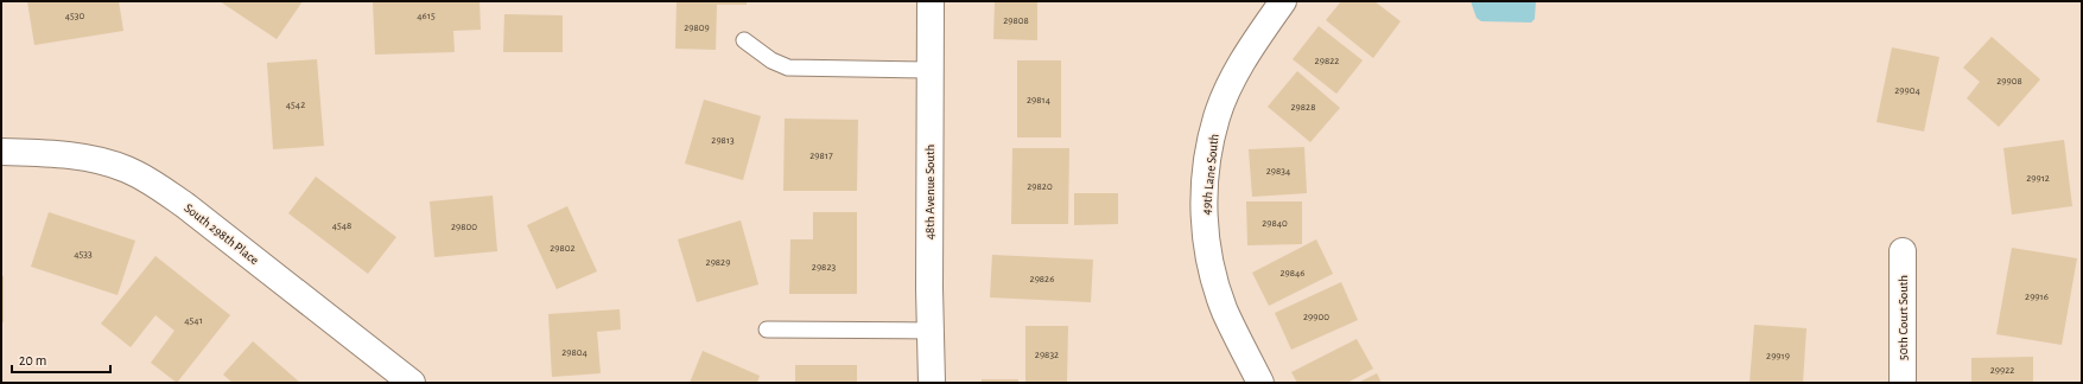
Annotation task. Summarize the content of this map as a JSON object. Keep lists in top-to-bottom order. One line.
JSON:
{"streets":{"street":["49th Lane South","48th Avenue South","South 298th Place","50th Court South"]},"house_numbers":["4530","4615","29808","29809","29822","29908","29904","29814","4542","29828","29813","29817","29834","29912","29820","29840","4548","29800","29802","4533","29829","29823","29846","29826","29916","29900","4541","29804","29832","29919","29922"],"scale_bar":"20 m"}
